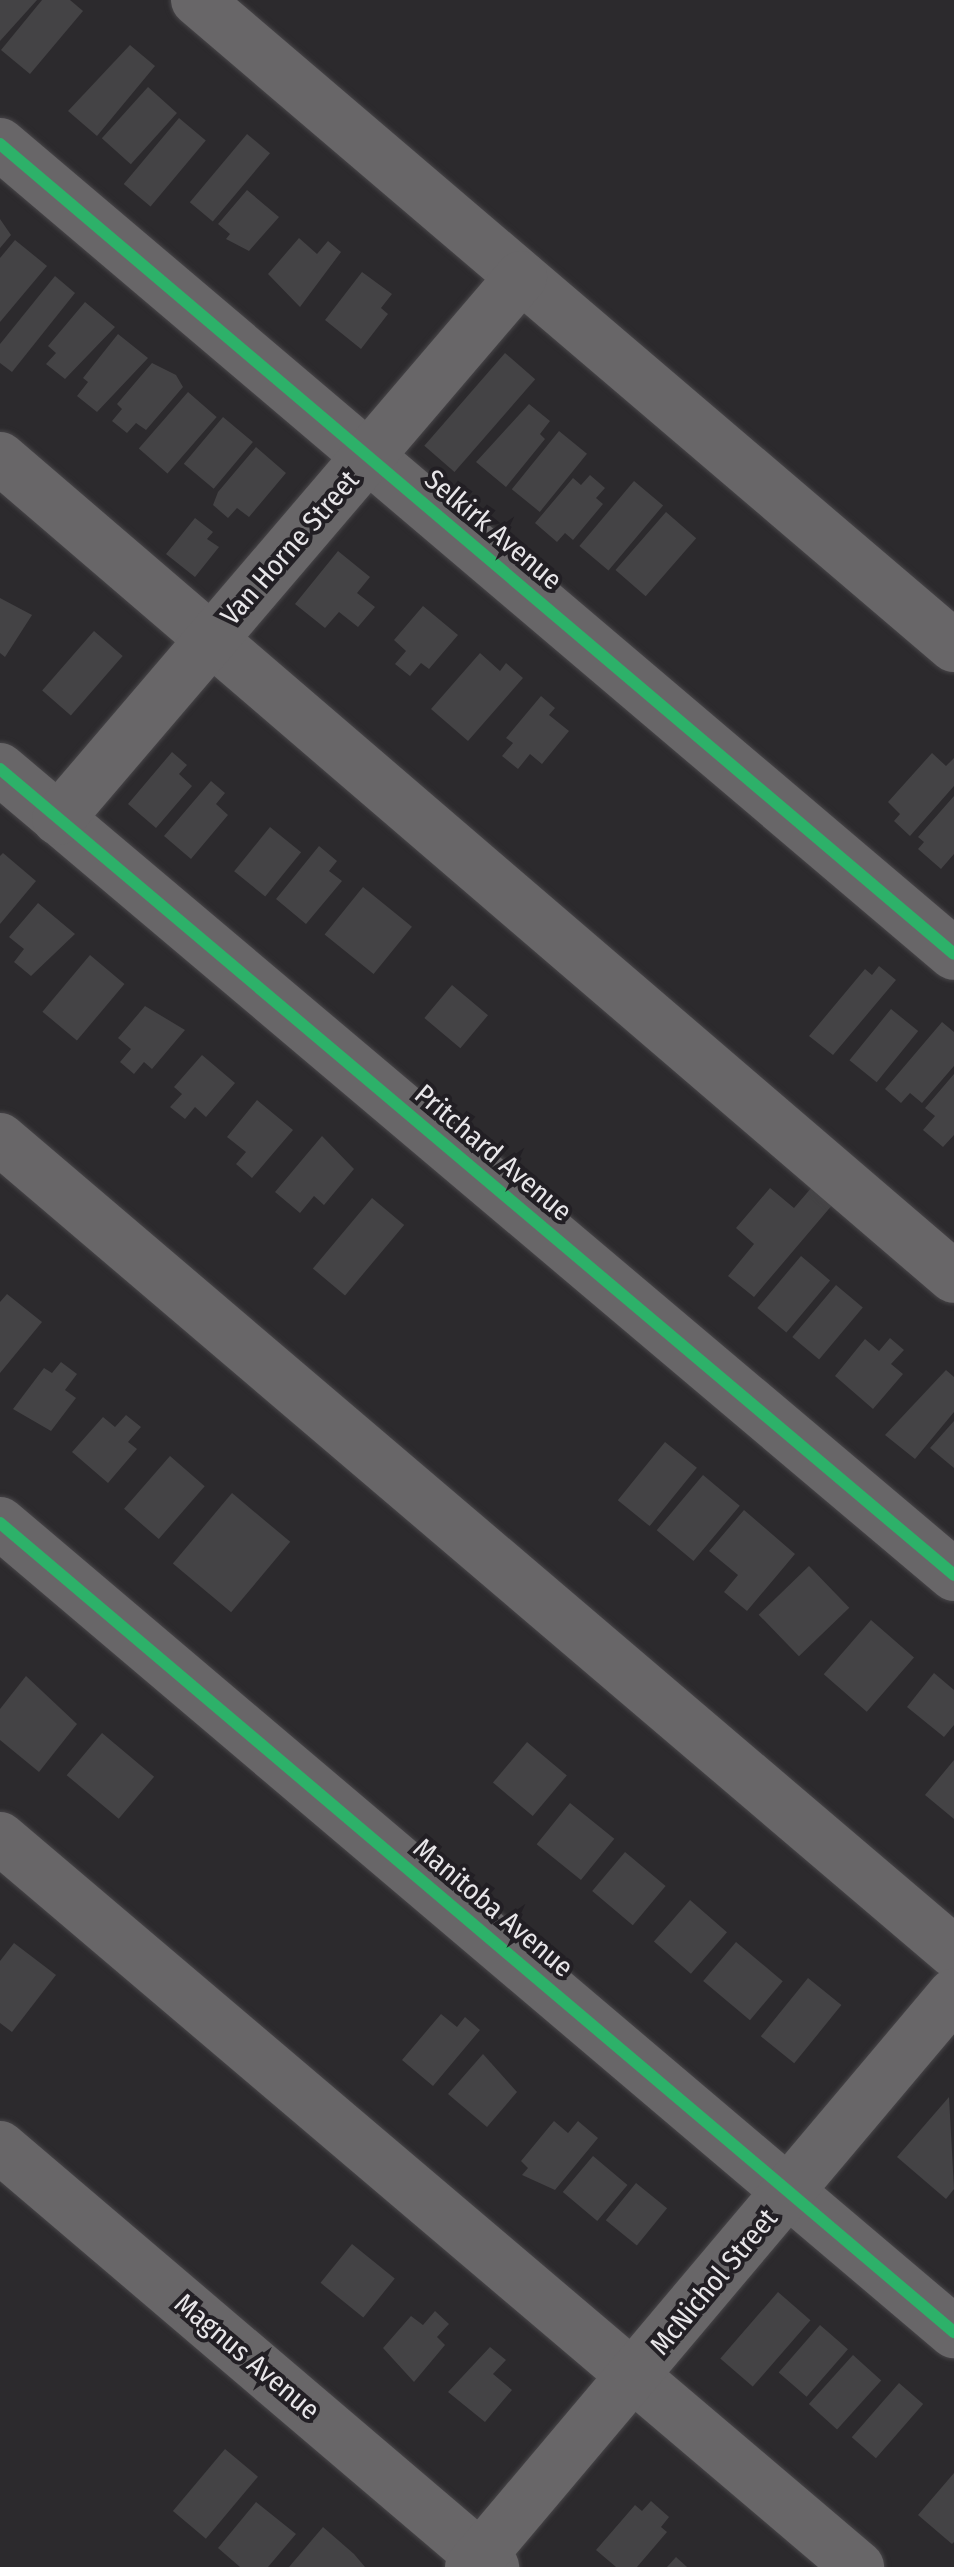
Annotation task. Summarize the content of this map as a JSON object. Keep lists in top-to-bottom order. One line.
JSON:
{"streets":{"street":["Selkirk Avenue","Van Horne Street","Pritchard Avenue","Manitoba Avenue","McNichol Street","Magnus Avenue"]},"crossings":[["Selkirk Avenue","Van Horne Street"],["Van Horne Street","Pritchard Avenue"],["Manitoba Avenue","McNichol Street"],["McNichol Street","Magnus Avenue"]]}
